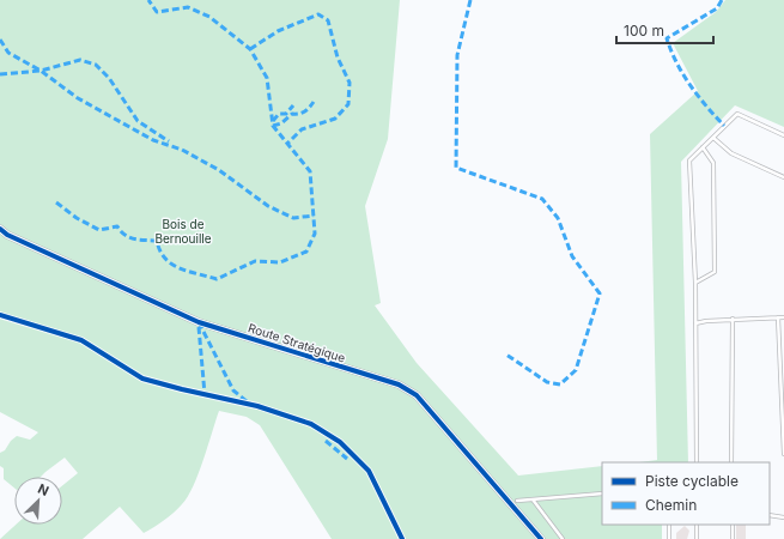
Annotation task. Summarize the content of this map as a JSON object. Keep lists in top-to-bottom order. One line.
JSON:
{"streets":{"street":["Route Stratégique"]},"parks":["Bois de Bernouille"],"legend":["Piste cyclable","Chemin"],"scale_bar":"100 m","north":"top right"}
